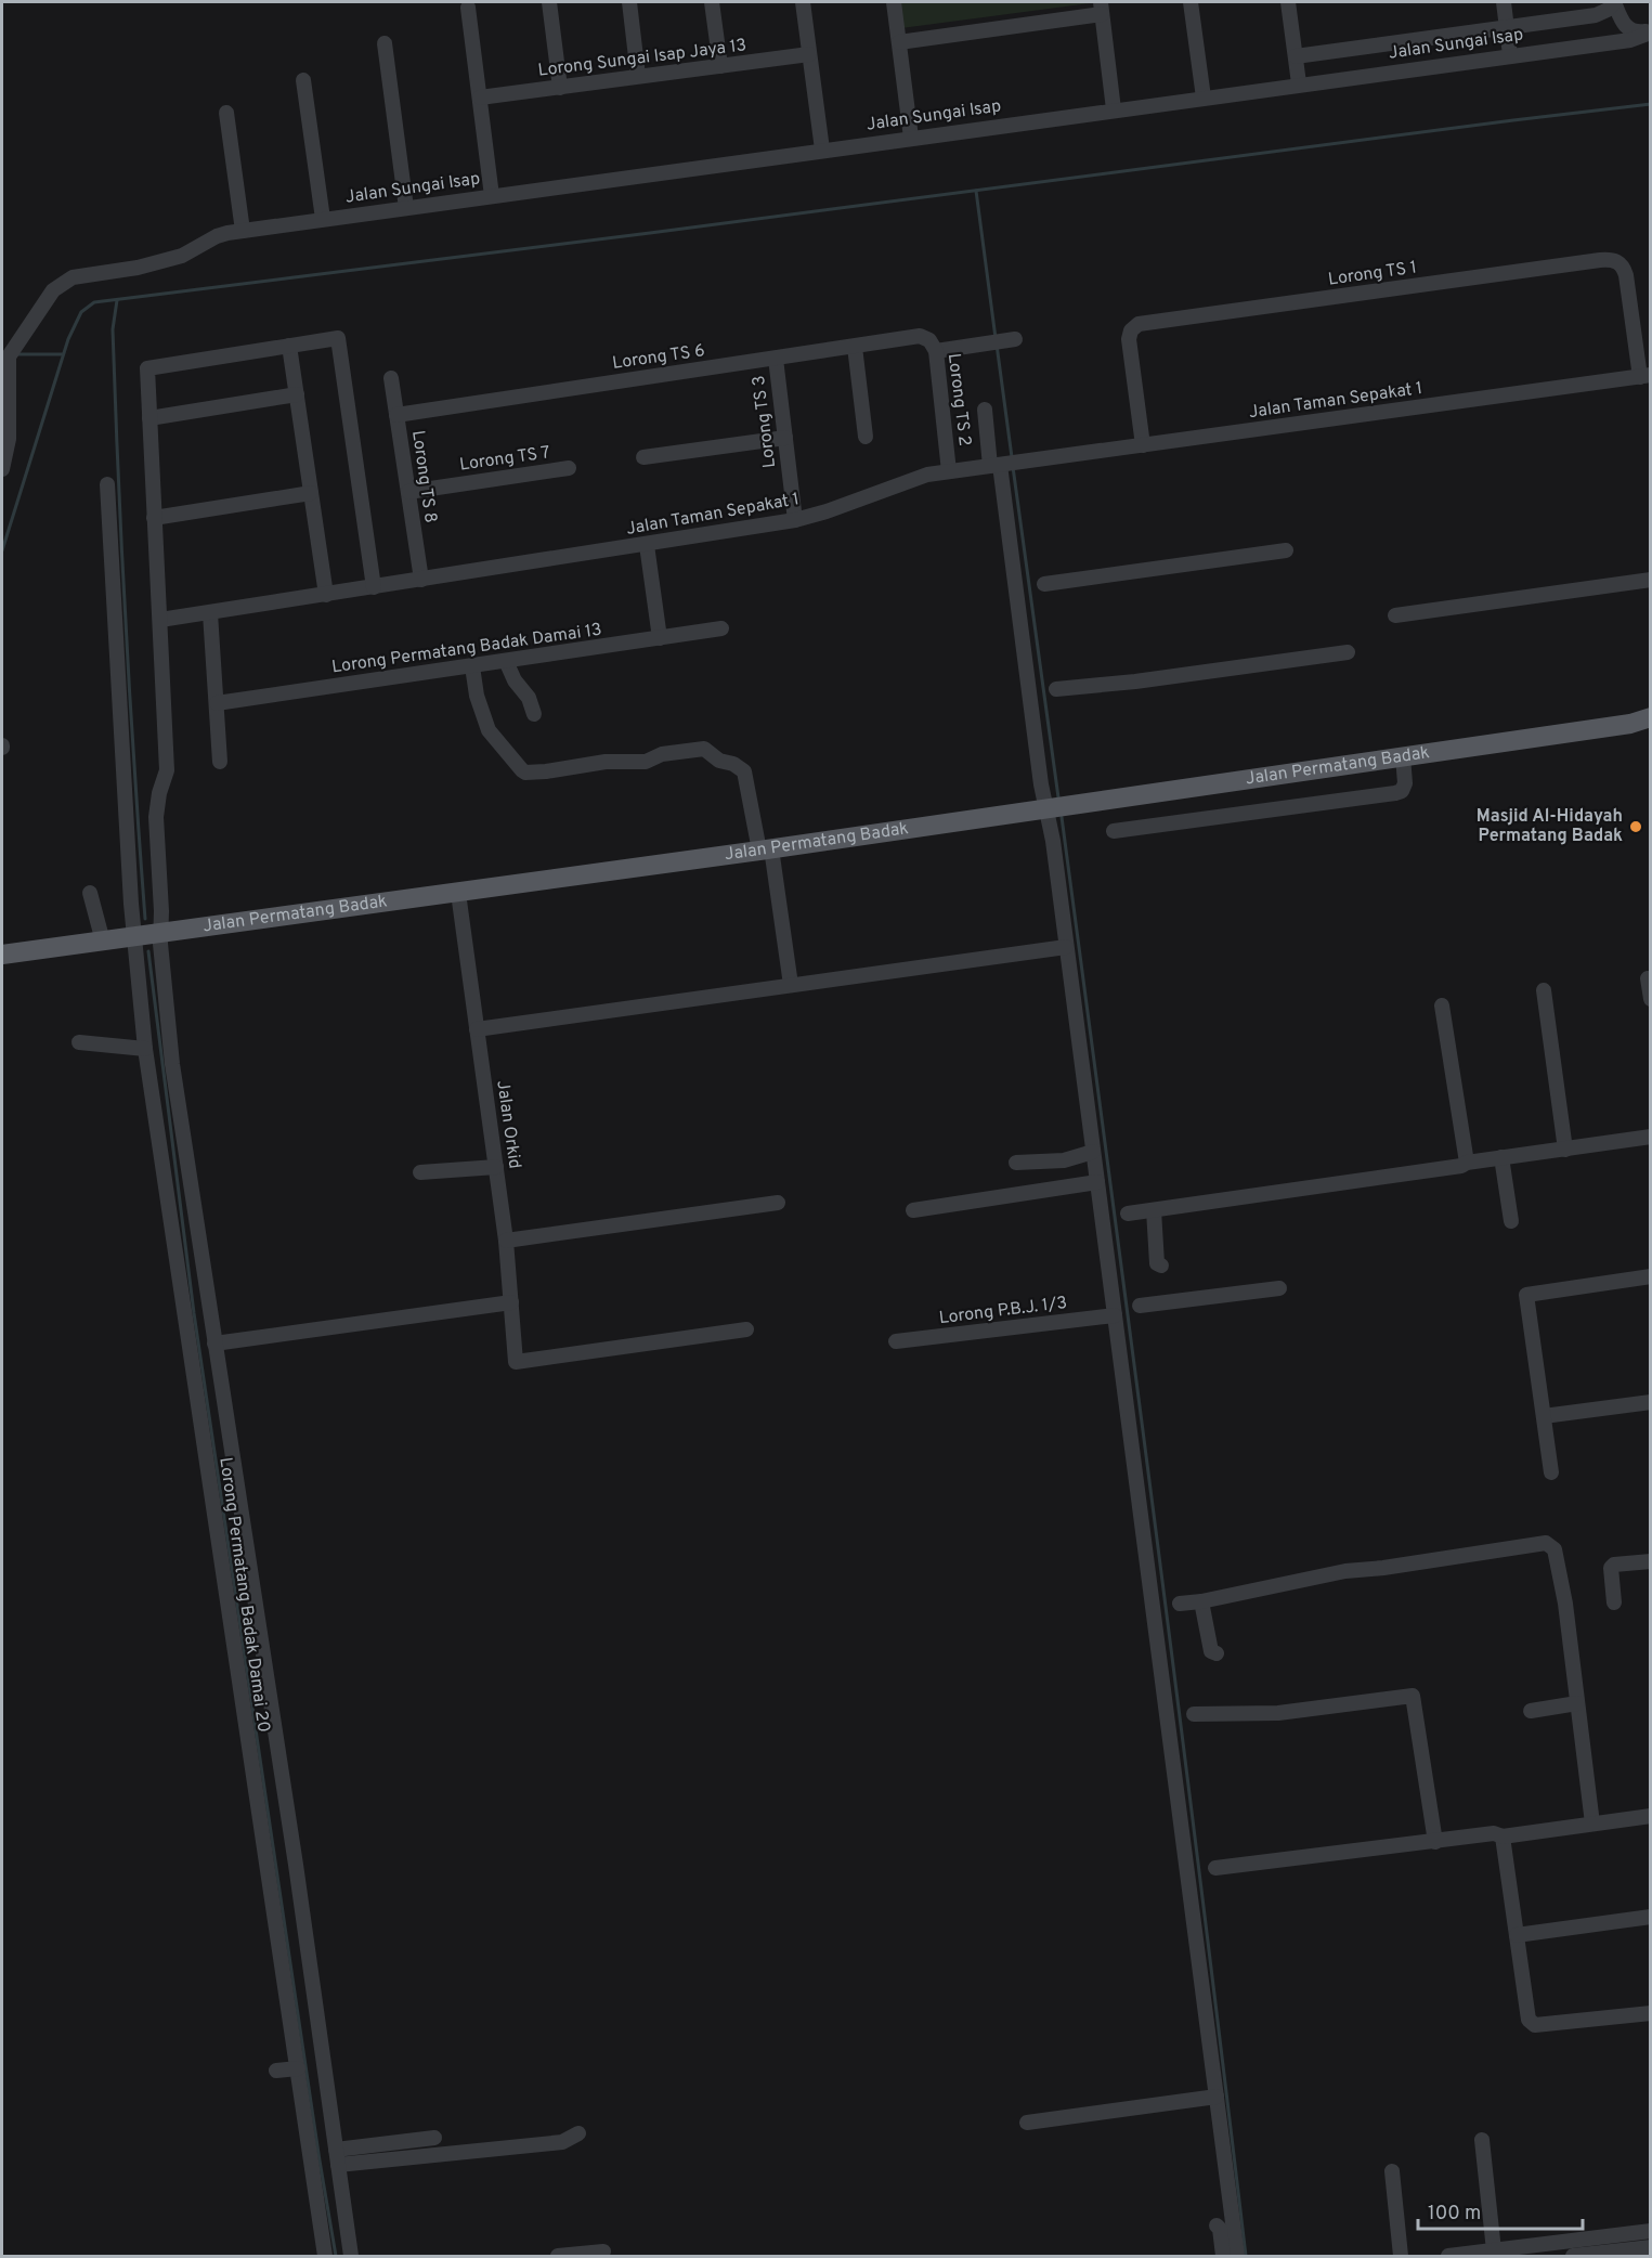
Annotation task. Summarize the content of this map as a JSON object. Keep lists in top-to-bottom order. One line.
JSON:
{"streets":{"main road":["Jalan Permatang Badak"],"street":["Jalan Sungai Isap","Lorong Sungai Isap Jaya 13","Lorong TS 1","Lorong TS 6","Lorong TS 2","Jalan Taman Sepakat 1","Lorong TS 3","Lorong TS 7","Lorong TS 8","Lorong Permatang Badak Damai 13","Jalan Orkid","Lorong P.B.J. 1/3","Lorong Permatang Badak Damai 20"]},"crossings":[["Lorong TS 1","Jalan Taman Sepakat 1"],["Lorong TS 6","Lorong TS 2"],["Lorong TS 6","Lorong TS 3"],["Lorong TS 6","Lorong TS 8"],["Lorong TS 2","Jalan Taman Sepakat 1"],["Jalan Taman Sepakat 1","Lorong TS 3"],["Jalan Taman Sepakat 1","Lorong TS 8"],["Lorong TS 7","Lorong TS 8"],["Jalan Permatang Badak","Jalan Orkid"],["Jalan Permatang Badak","Lorong Permatang Badak Damai 20"]],"places":["Masjid Al-Hidayah Permatang Badak"],"scale_bar":"100 m"}
